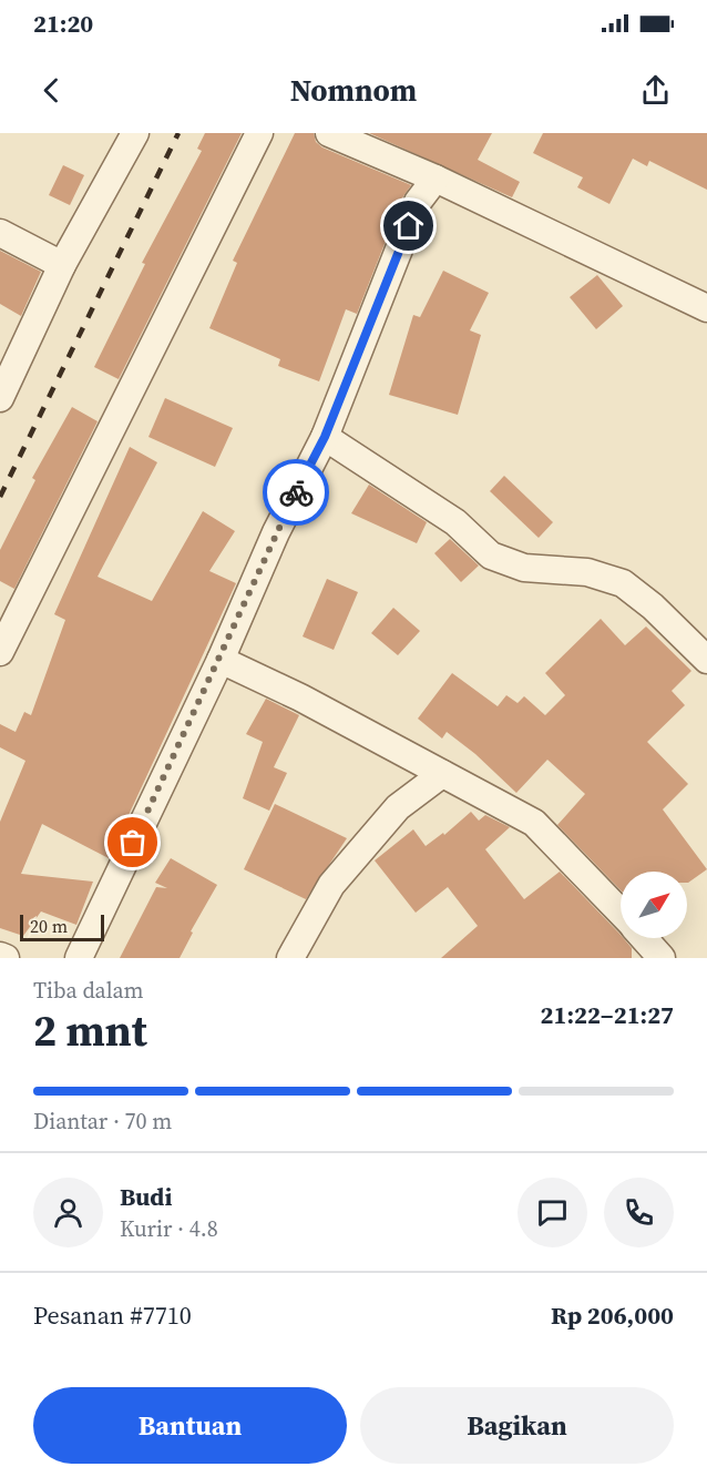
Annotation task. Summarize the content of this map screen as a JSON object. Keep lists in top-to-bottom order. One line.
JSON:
{"scale_bar":"20 m","north":"top right","page":{"status":"21:20","header":"Nomnom","scale":"20 m","heading":["2 mnt","Tiba dalam","21:22–21:27"],"panel":["Budi","Kurir · 4.8","Pesanan #7710","Rp 206,000"],"bar":"Diantar · 70 m","buttons":["Bantuan","Bagikan"]}}
